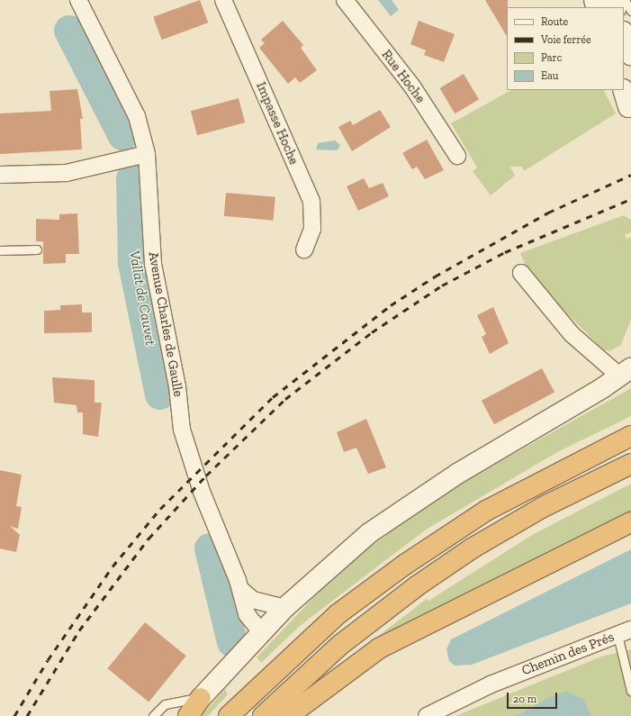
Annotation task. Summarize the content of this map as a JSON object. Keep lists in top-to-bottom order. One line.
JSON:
{"streets":{"street":["Rue Hoche","Impasse Hoche","Avenue Charles de Gaulle","Chemin des Prés"]},"water":["Vallat de Cauvet"],"legend":["Route","Voie ferrée","Parc","Eau"],"scale_bar":"20 m"}
